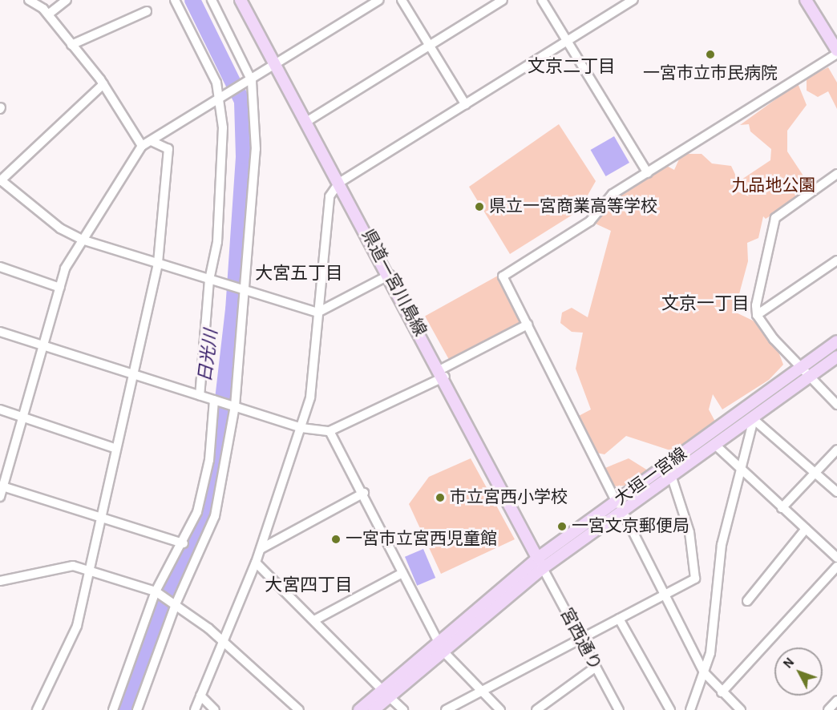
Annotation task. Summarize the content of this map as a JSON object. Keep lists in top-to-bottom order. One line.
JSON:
{"streets":{"main road":["県道一宮川島線","大垣一宮線"],"street":["宮西通り"]},"crossings":[["県道一宮川島線","大垣一宮線"],["県道一宮川島線","宮西通り"],["大垣一宮線","宮西通り"]],"districts":["文京二丁目","大宮五丁目","文京一丁目","大宮四丁目"],"water":["日光川"],"parks":["九品地公園"],"places":["一宮市立市民病院","県立一宮商業高等学校","市立宮西小学校","一宮文京郵便局","一宮市立宮西児童館"],"north":"top left"}
